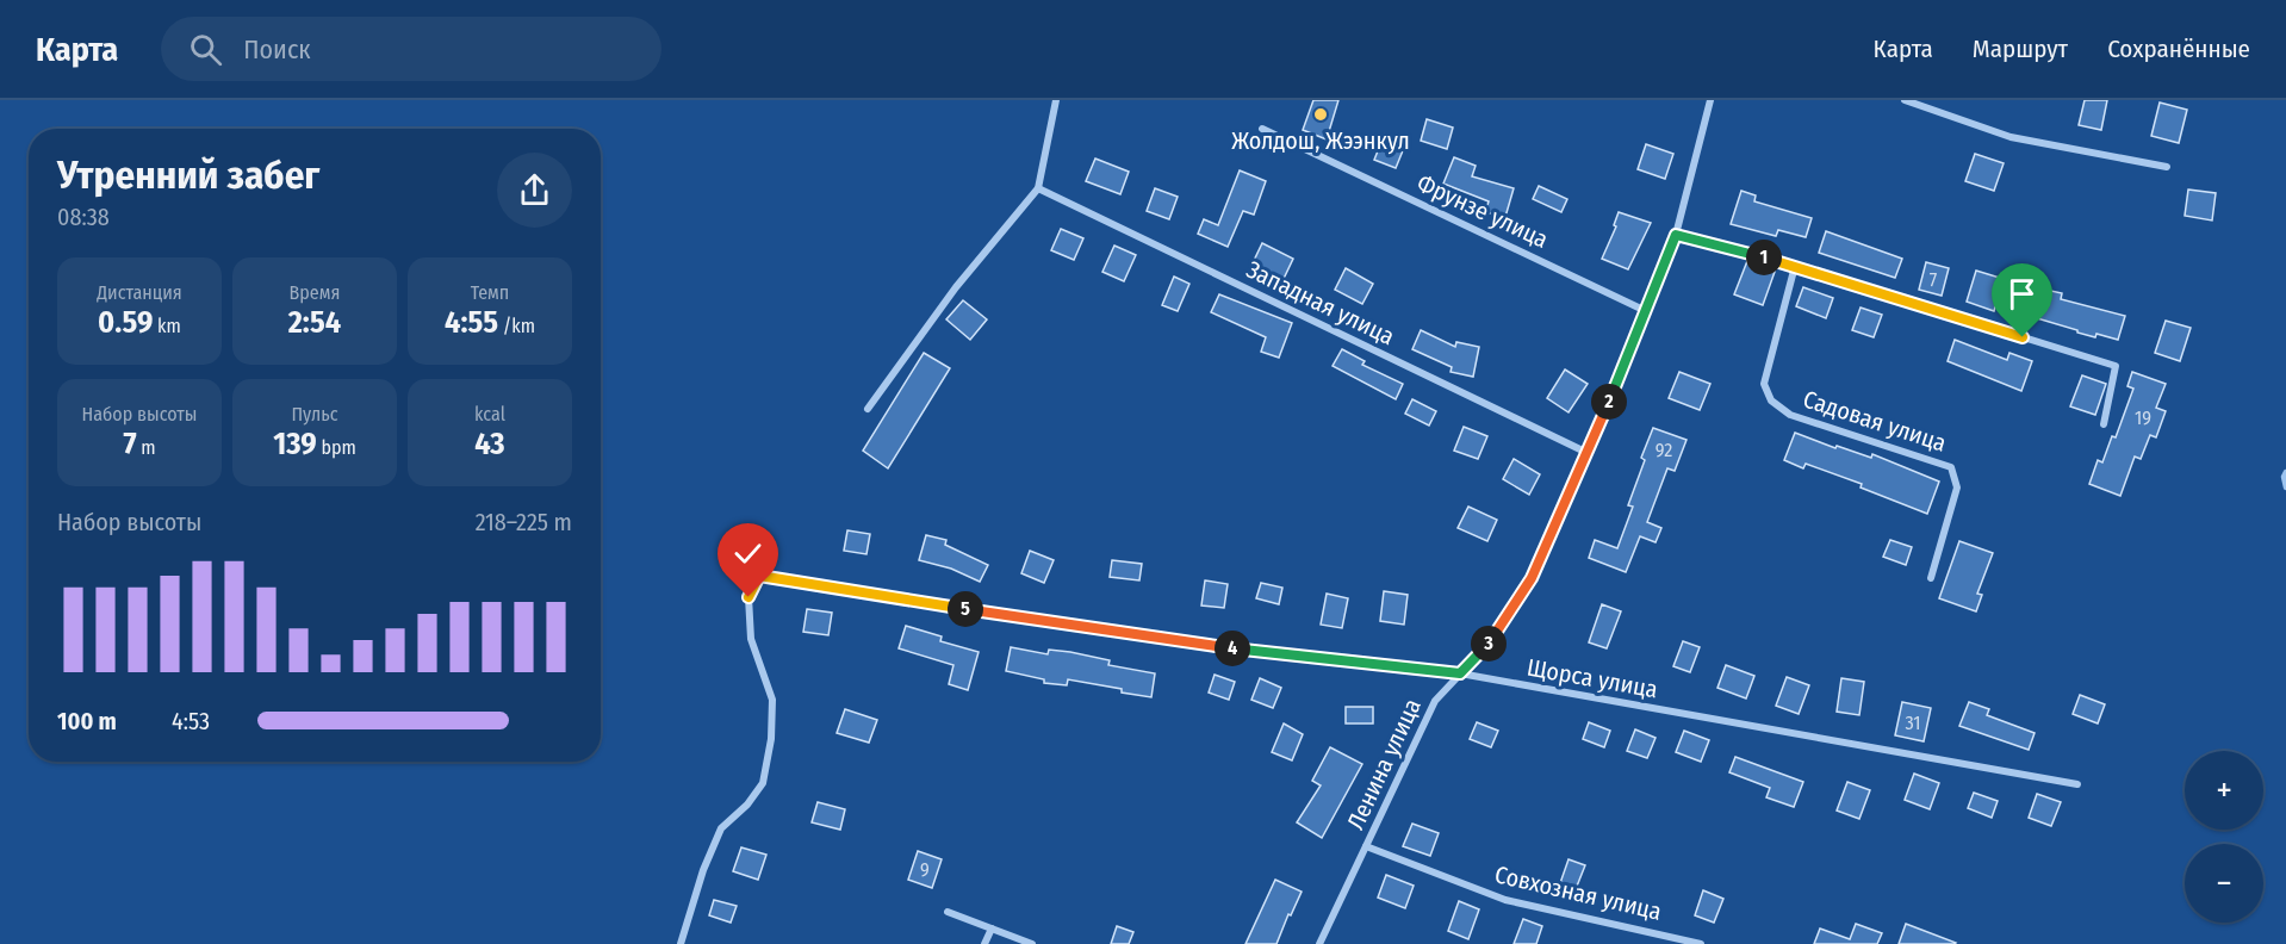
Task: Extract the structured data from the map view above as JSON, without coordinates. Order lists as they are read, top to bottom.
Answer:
{
  "streets": {
    "street": [
      "Фрунзе улица",
      "Западная улица",
      "Садовая улица",
      "Щорса улица",
      "Ленина улица",
      "Совхозная улица"
    ]
  },
  "crossings": [
    ["Фрунзе улица", "Ленина улица"],
    ["Западная улица", "Ленина улица"],
    ["Щорса улица", "Ленина улица"],
    ["Ленина улица", "Совхозная улица"]
  ],
  "places": ["Жолдош, Жээнкул"],
  "house_numbers": [
    "7",
    "19",
    "92",
    "31",
    "9"
  ],
  "page": {
    "header": "Карта",
    "search": "Поиск",
    "nav": ["Карта", "Маршрут", "Сохранённые"],
    "heading": ["Утренний забег", "08:38"],
    "pins": [
      "1",
      "2",
      "5",
      "3",
      "4"
    ],
    "stats": [
      ["Дистанция", "0.59 km"],
      ["Время", "2:54"],
      ["Темп", "4:55 /km"],
      ["Набор высоты", "7 m"],
      ["Пульс", "139 bpm"],
      ["kcal", "43"]
    ],
    "chart": ["Набор высоты", "218–225 m"],
    "list": [
      {
        "name": "100 m",
        "note": "4:53"
      }
    ],
    "map_buttons": ["+", "−"]
  }
}
